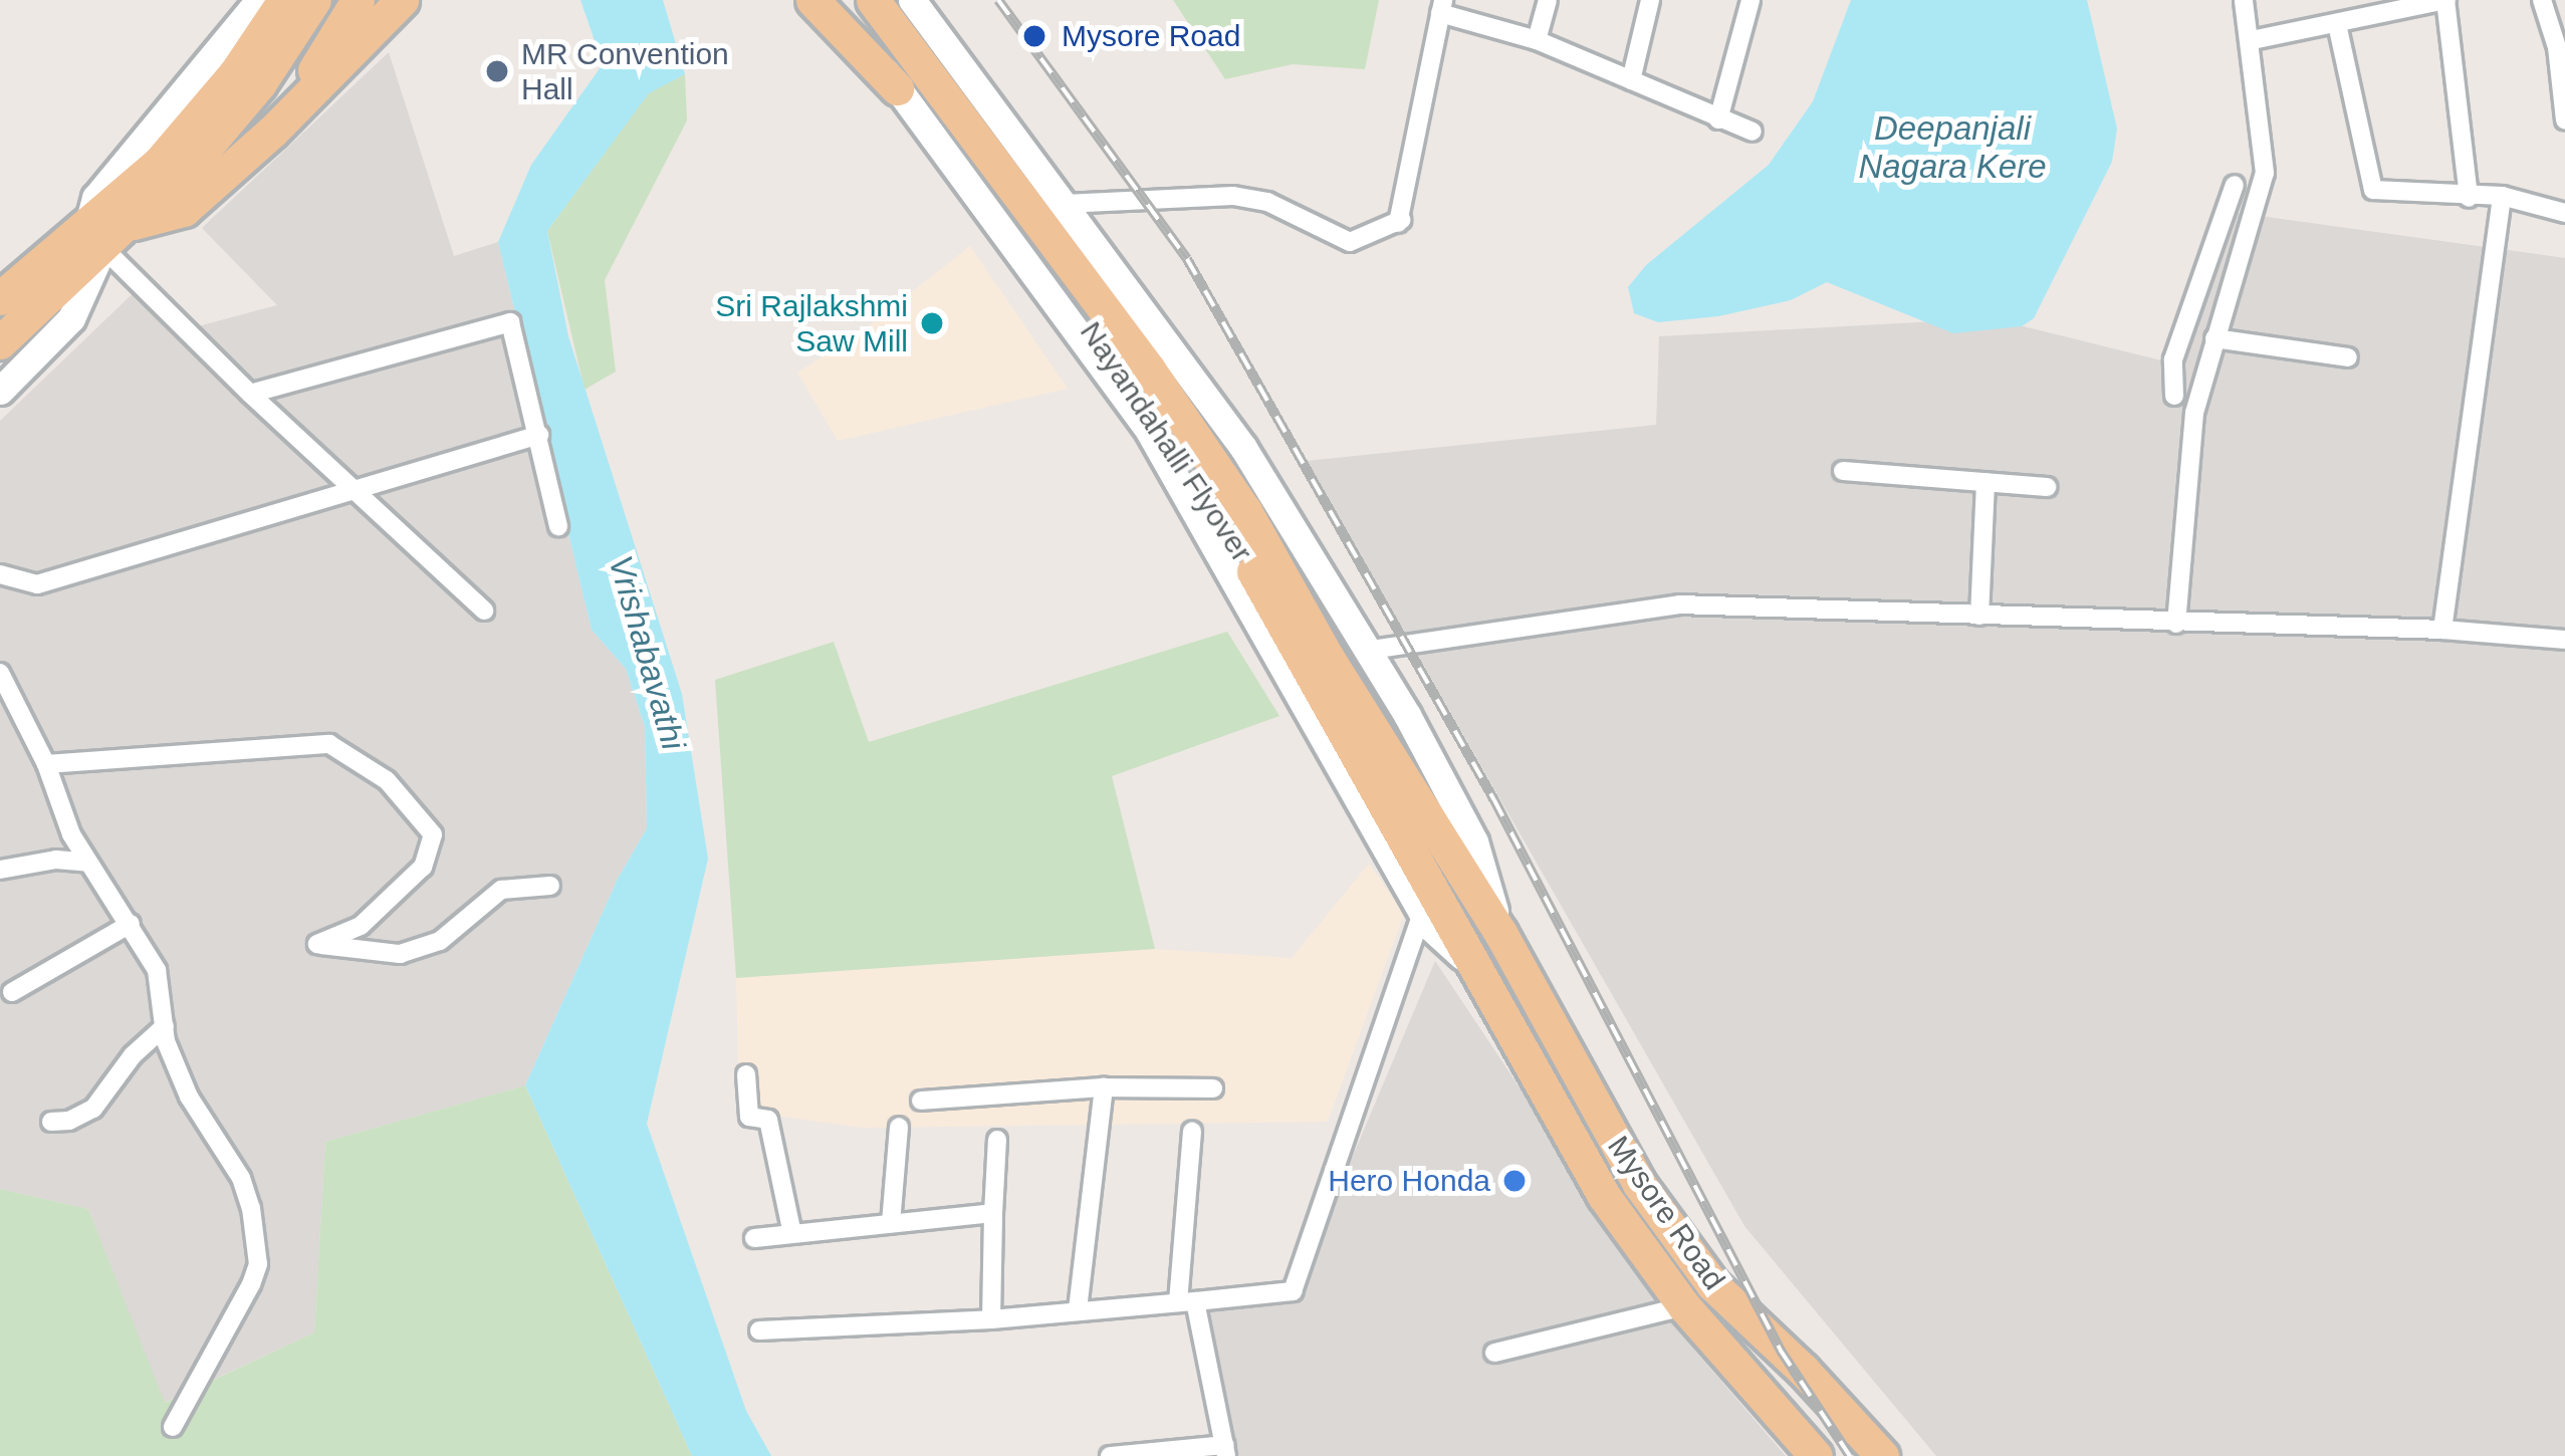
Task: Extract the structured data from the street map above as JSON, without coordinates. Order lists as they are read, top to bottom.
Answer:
{
  "streets": {
    "highway": ["Nayandahalli Flyover", "Mysore Road"]
  },
  "crossings": [
    ["Nayandahalli Flyover", "Mysore Road"]
  ],
  "water": ["Deepanjali Nagara Kere", "Vrishabavathi"],
  "places": [
    "Mysore Road",
    "MR Convention Hall",
    "Sri Rajlakshmi Saw Mill",
    "Hero Honda"
  ]
}
